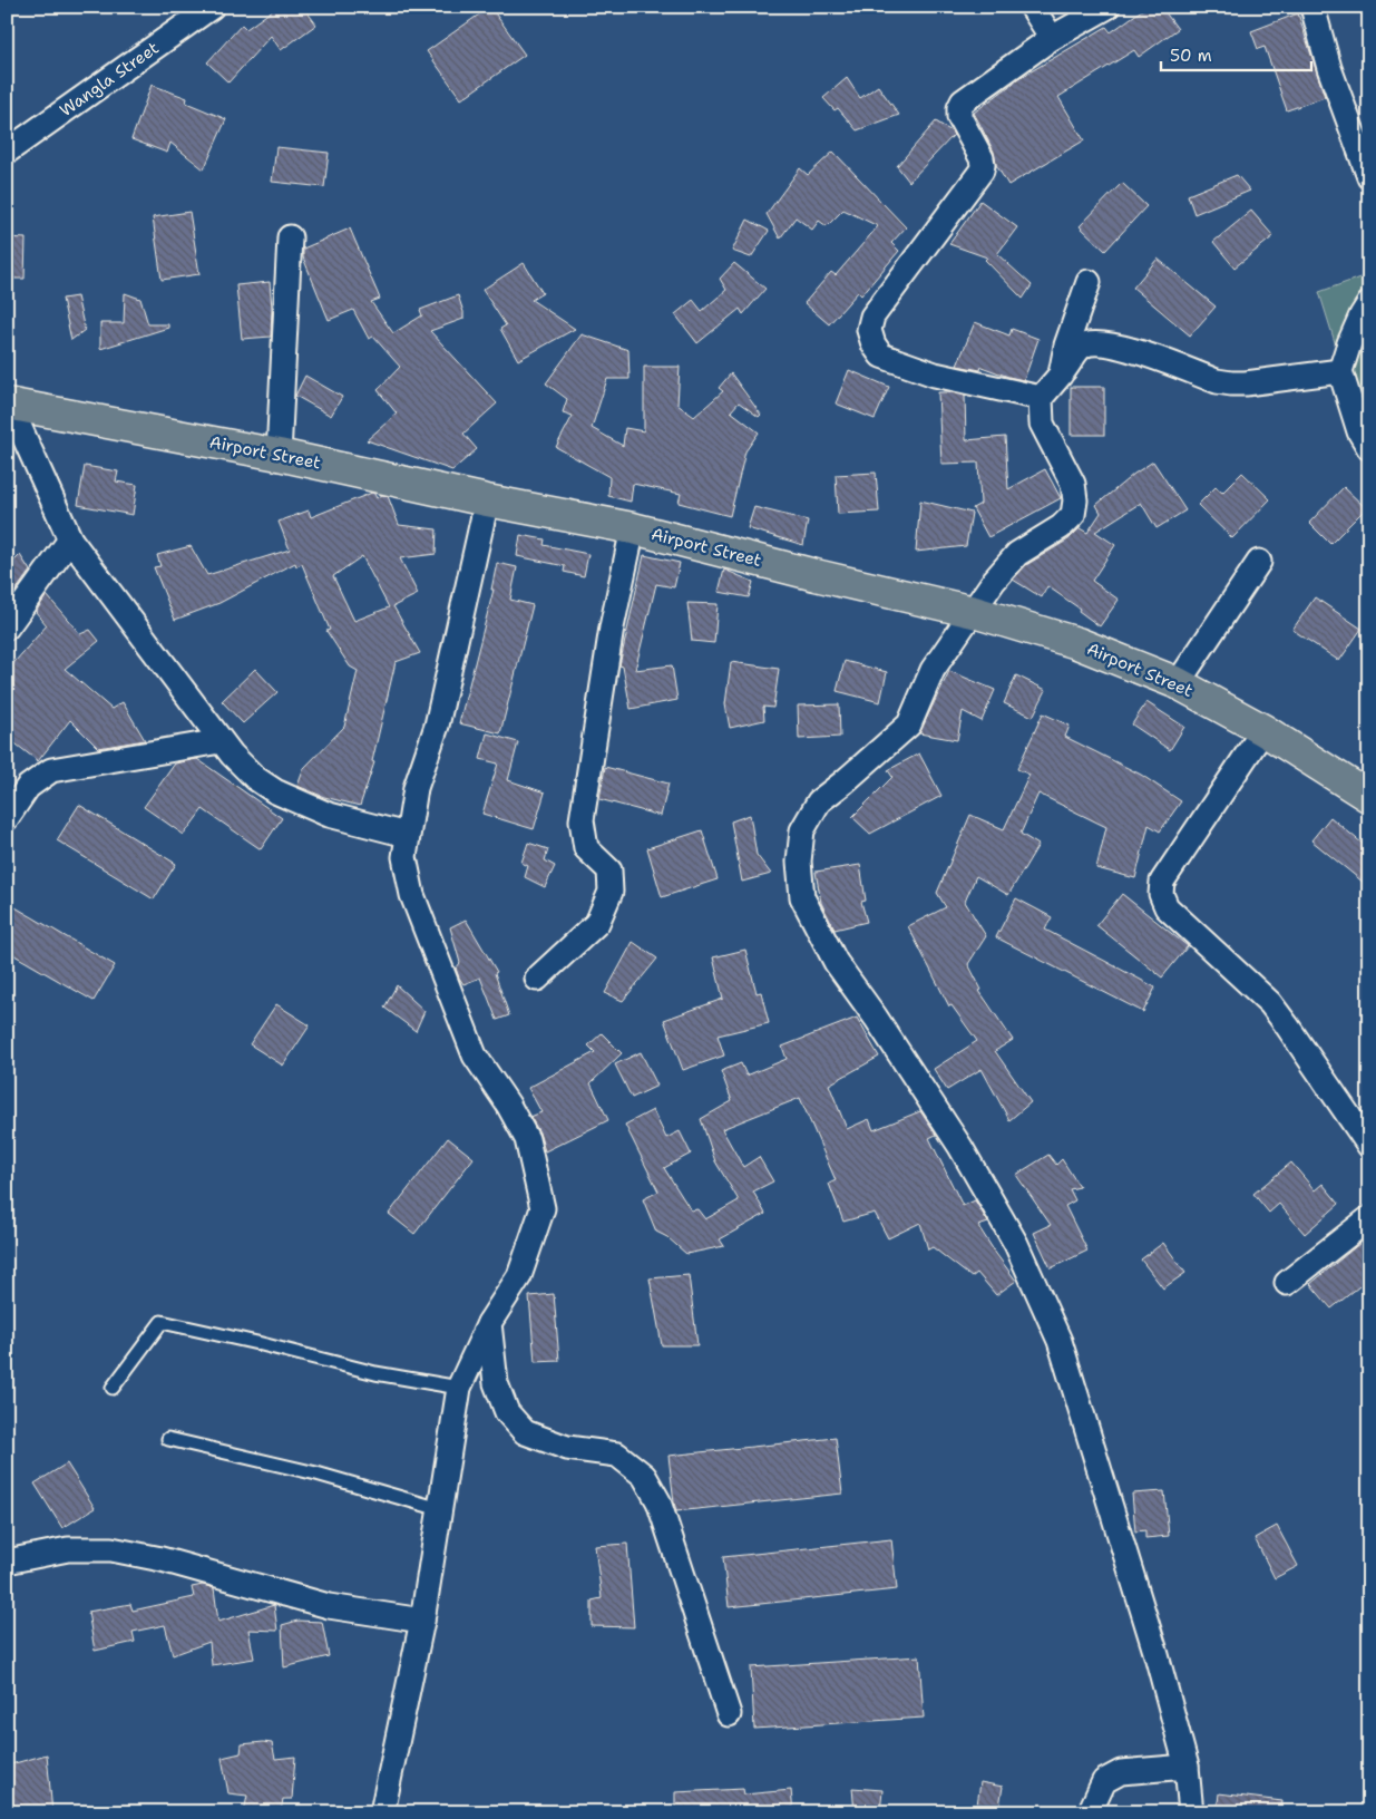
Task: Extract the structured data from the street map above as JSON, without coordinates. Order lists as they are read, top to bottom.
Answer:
{
  "streets": {
    "highway": ["Airport Street"],
    "street": ["Wangla Street"]
  },
  "scale_bar": "50 m"
}
